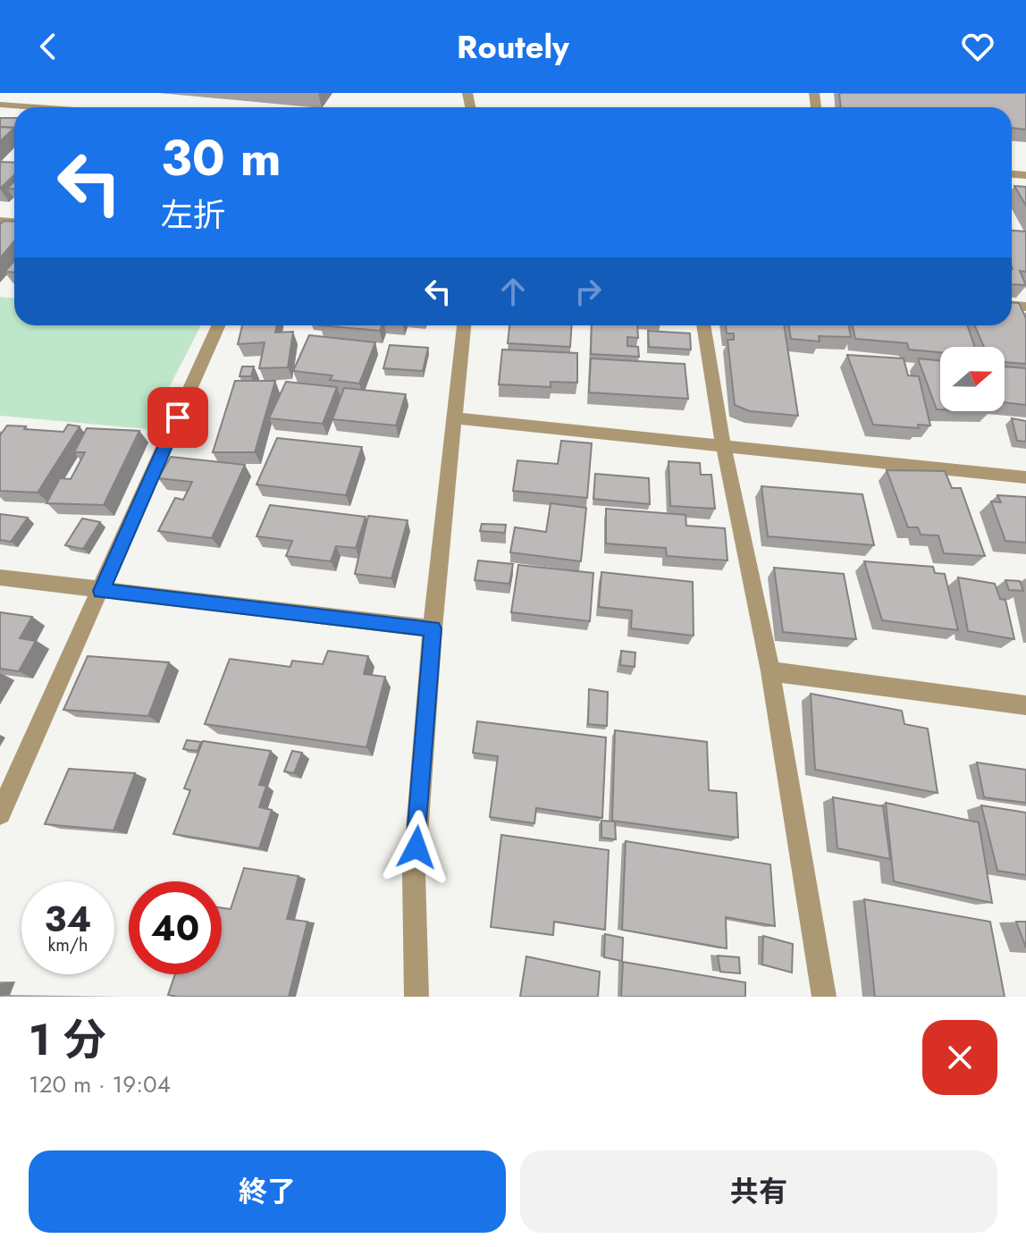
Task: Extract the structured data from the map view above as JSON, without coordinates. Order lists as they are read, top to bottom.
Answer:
{
  "north": "right",
  "page": {
    "header": "Routely",
    "turn": ["30 m", "左折"],
    "speed": "34 km/h",
    "limit": "40",
    "heading": ["1 分", "120 m · 19:04"],
    "buttons": ["終了", "共有"]
  }
}
